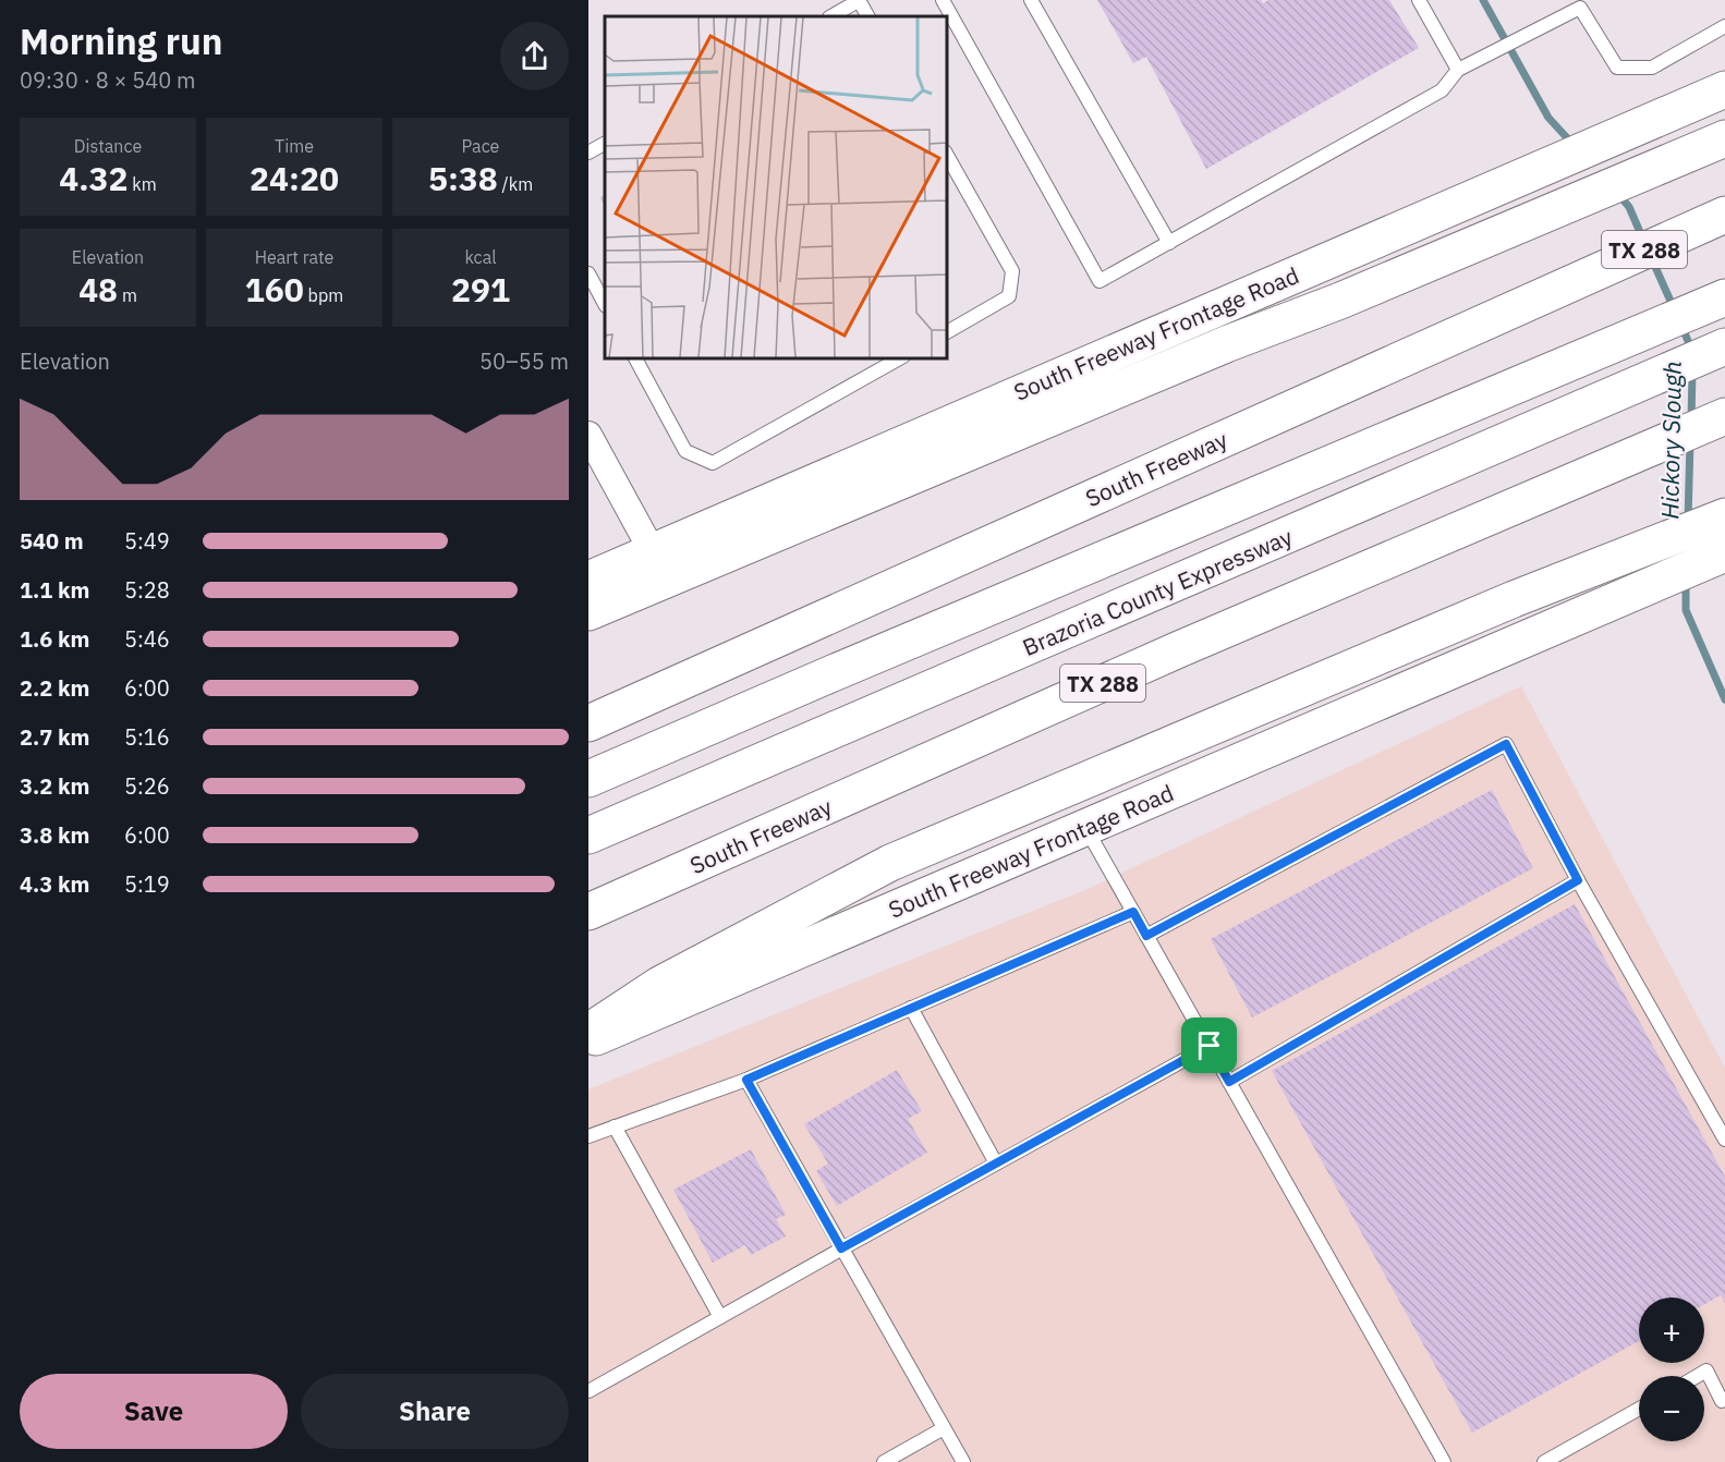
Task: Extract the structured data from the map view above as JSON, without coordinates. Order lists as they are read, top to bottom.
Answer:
{
  "streets": {
    "main road": [
      "TX 288",
      "South Freeway Frontage Road",
      "South Freeway",
      "Brazoria County Expressway"
    ]
  },
  "water": ["Hickory Slough"],
  "page": {
    "heading": ["Morning run", "09:30 · 8 × 540 m"],
    "stats": [
      ["Distance", "4.32 km"],
      ["Time", "24:20"],
      ["Pace", "5:38 /km"],
      ["Elevation", "48 m"],
      ["Heart rate", "160 bpm"],
      ["kcal", "291"]
    ],
    "chart": ["Elevation", "50–55 m"],
    "list": [
      {
        "name": "540 m",
        "note": "5:49"
      },
      {
        "name": "1.1 km",
        "note": "5:28"
      },
      {
        "name": "1.6 km",
        "note": "5:46"
      },
      {
        "name": "2.2 km",
        "note": "6:00"
      },
      {
        "name": "2.7 km",
        "note": "5:16"
      },
      {
        "name": "3.2 km",
        "note": "5:26"
      },
      {
        "name": "3.8 km",
        "note": "6:00"
      },
      {
        "name": "4.3 km",
        "note": "5:19"
      }
    ],
    "map_buttons": ["+", "−"],
    "buttons": ["Save", "Share"]
  }
}
